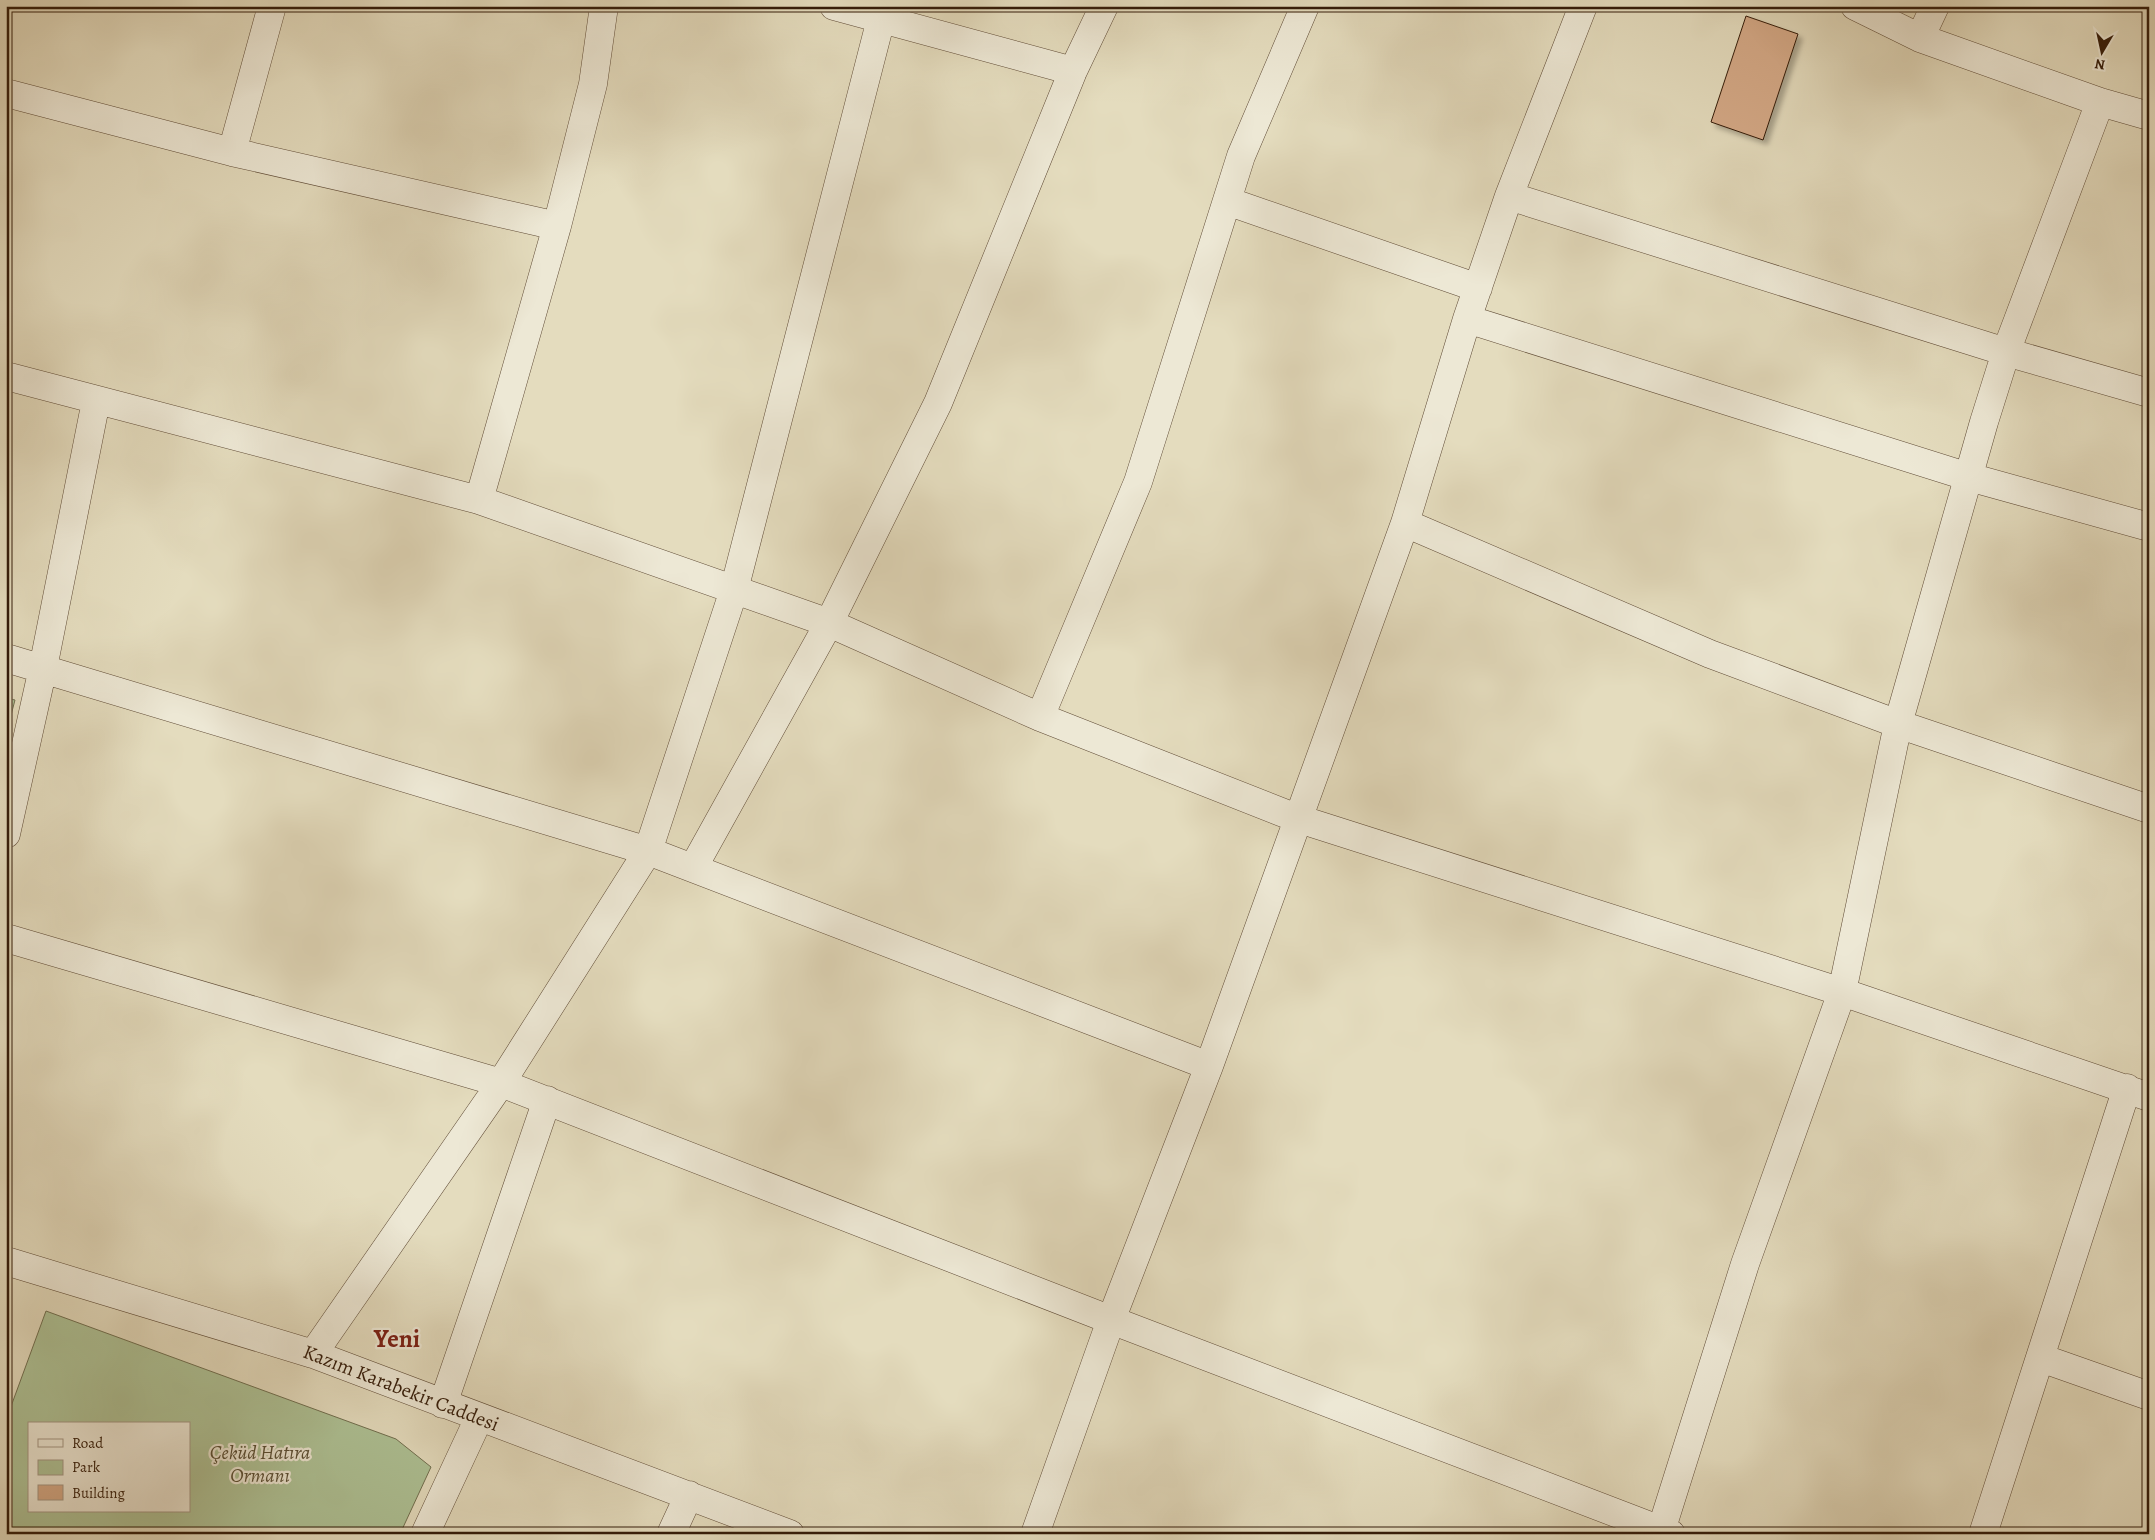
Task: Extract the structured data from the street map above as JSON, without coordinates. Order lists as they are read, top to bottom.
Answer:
{
  "streets": {
    "street": ["Kazım Karabekir Caddesi"]
  },
  "districts": ["Yeni"],
  "parks": ["Çeküd Hatıra Ormanı"],
  "legend": ["Road", "Park", "Building"],
  "north": "bottom"
}
